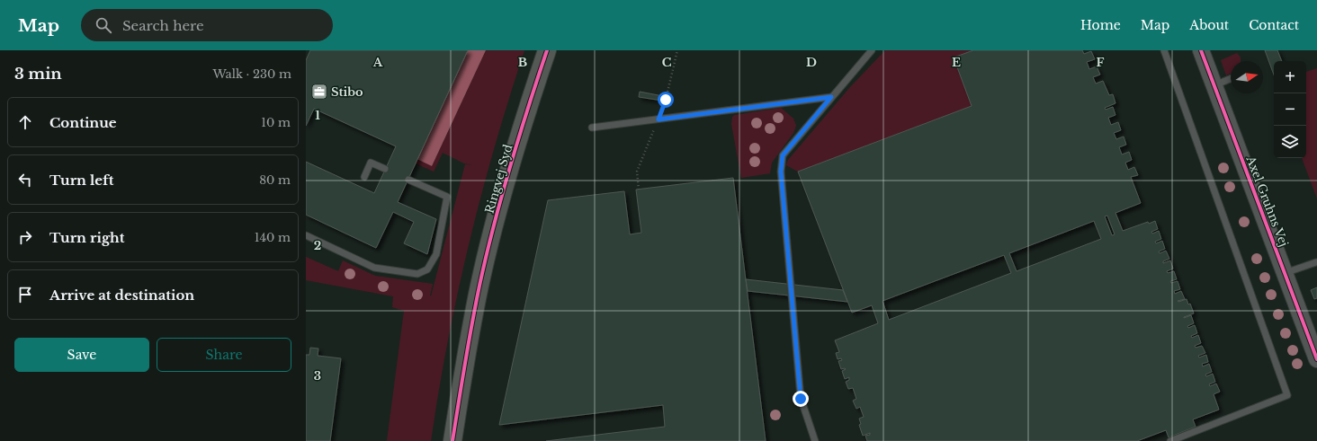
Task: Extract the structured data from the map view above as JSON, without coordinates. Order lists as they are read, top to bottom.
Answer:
{
  "streets": {
    "main road": ["Ringvej Syd"],
    "street": ["Axel Gruhns Vej"]
  },
  "places": {
    "office": ["Stibo"]
  },
  "north": "right",
  "page": {
    "header": "Map",
    "search": "Search here",
    "nav": [
      "Home",
      "Map",
      "About",
      "Contact"
    ],
    "heading": ["3 min", "Walk · 230 m"],
    "map_buttons": ["+", "−"],
    "list": [
      ["Continue", "10 m"],
      ["Turn left", "80 m"],
      ["Turn right", "140 m"],
      "Arrive at destination"
    ],
    "buttons": ["Save", "Share"]
  },
  "grid": {
    "columns": [
      "A",
      "B",
      "C",
      "D",
      "E",
      "F"
    ],
    "rows": ["1", "2", "3"]
  }
}
